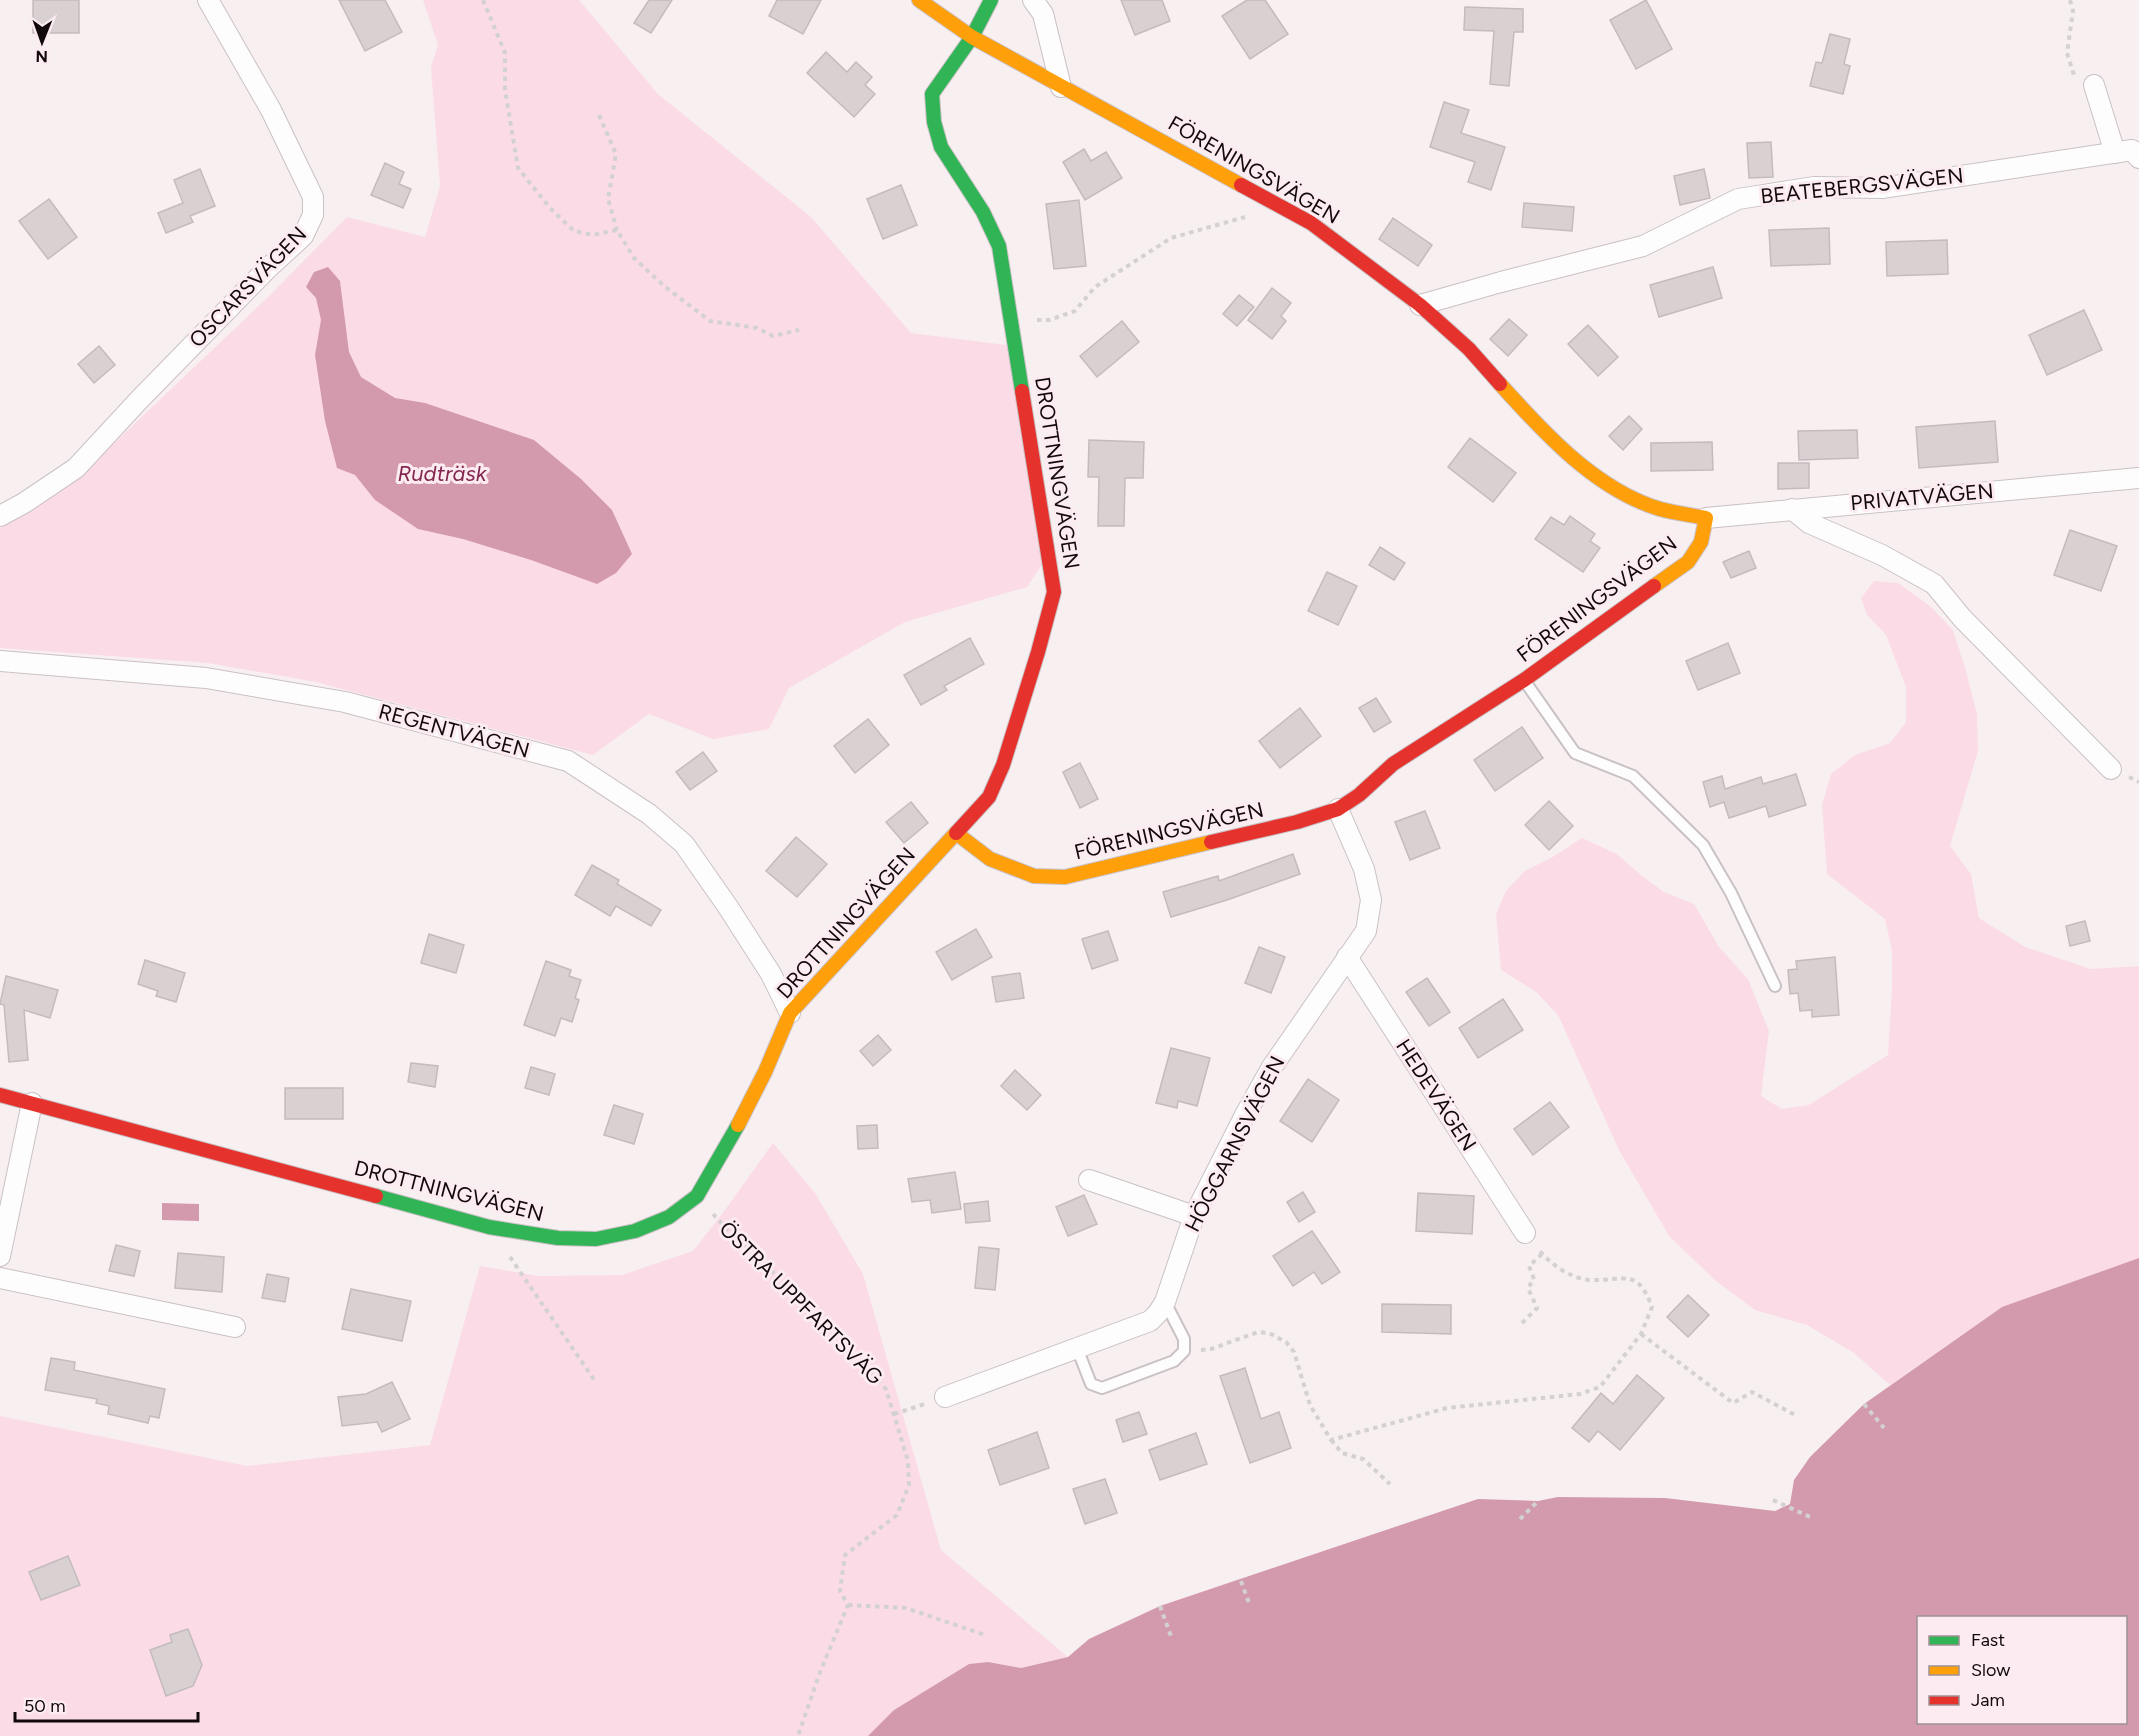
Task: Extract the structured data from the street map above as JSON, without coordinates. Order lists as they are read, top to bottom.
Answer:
{
  "streets": {
    "street": [
      "FÖRENINGSVÄGEN",
      "BEATEBERGSVÄGEN",
      "OSCARSVÄGEN",
      "DROTTNINGVÄGEN",
      "PRIVATVÄGEN",
      "REGENTVÄGEN",
      "HEDEVÄGEN",
      "HÖGGARNSVÄGEN"
    ],
    "path": ["ÖSTRA UPPFARTSVÄG"]
  },
  "crossings": [
    ["FÖRENINGSVÄGEN", "BEATEBERGSVÄGEN"],
    ["FÖRENINGSVÄGEN", "DROTTNINGVÄGEN"],
    ["FÖRENINGSVÄGEN", "PRIVATVÄGEN"],
    ["FÖRENINGSVÄGEN", "HÖGGARNSVÄGEN"],
    ["DROTTNINGVÄGEN", "REGENTVÄGEN"],
    ["DROTTNINGVÄGEN", "ÖSTRA UPPFARTSVÄG"],
    ["HEDEVÄGEN", "HÖGGARNSVÄGEN"]
  ],
  "water": ["Rudträsk"],
  "legend": ["Fast", "Slow", "Jam"],
  "scale_bar": "50 m",
  "north": "bottom"
}
